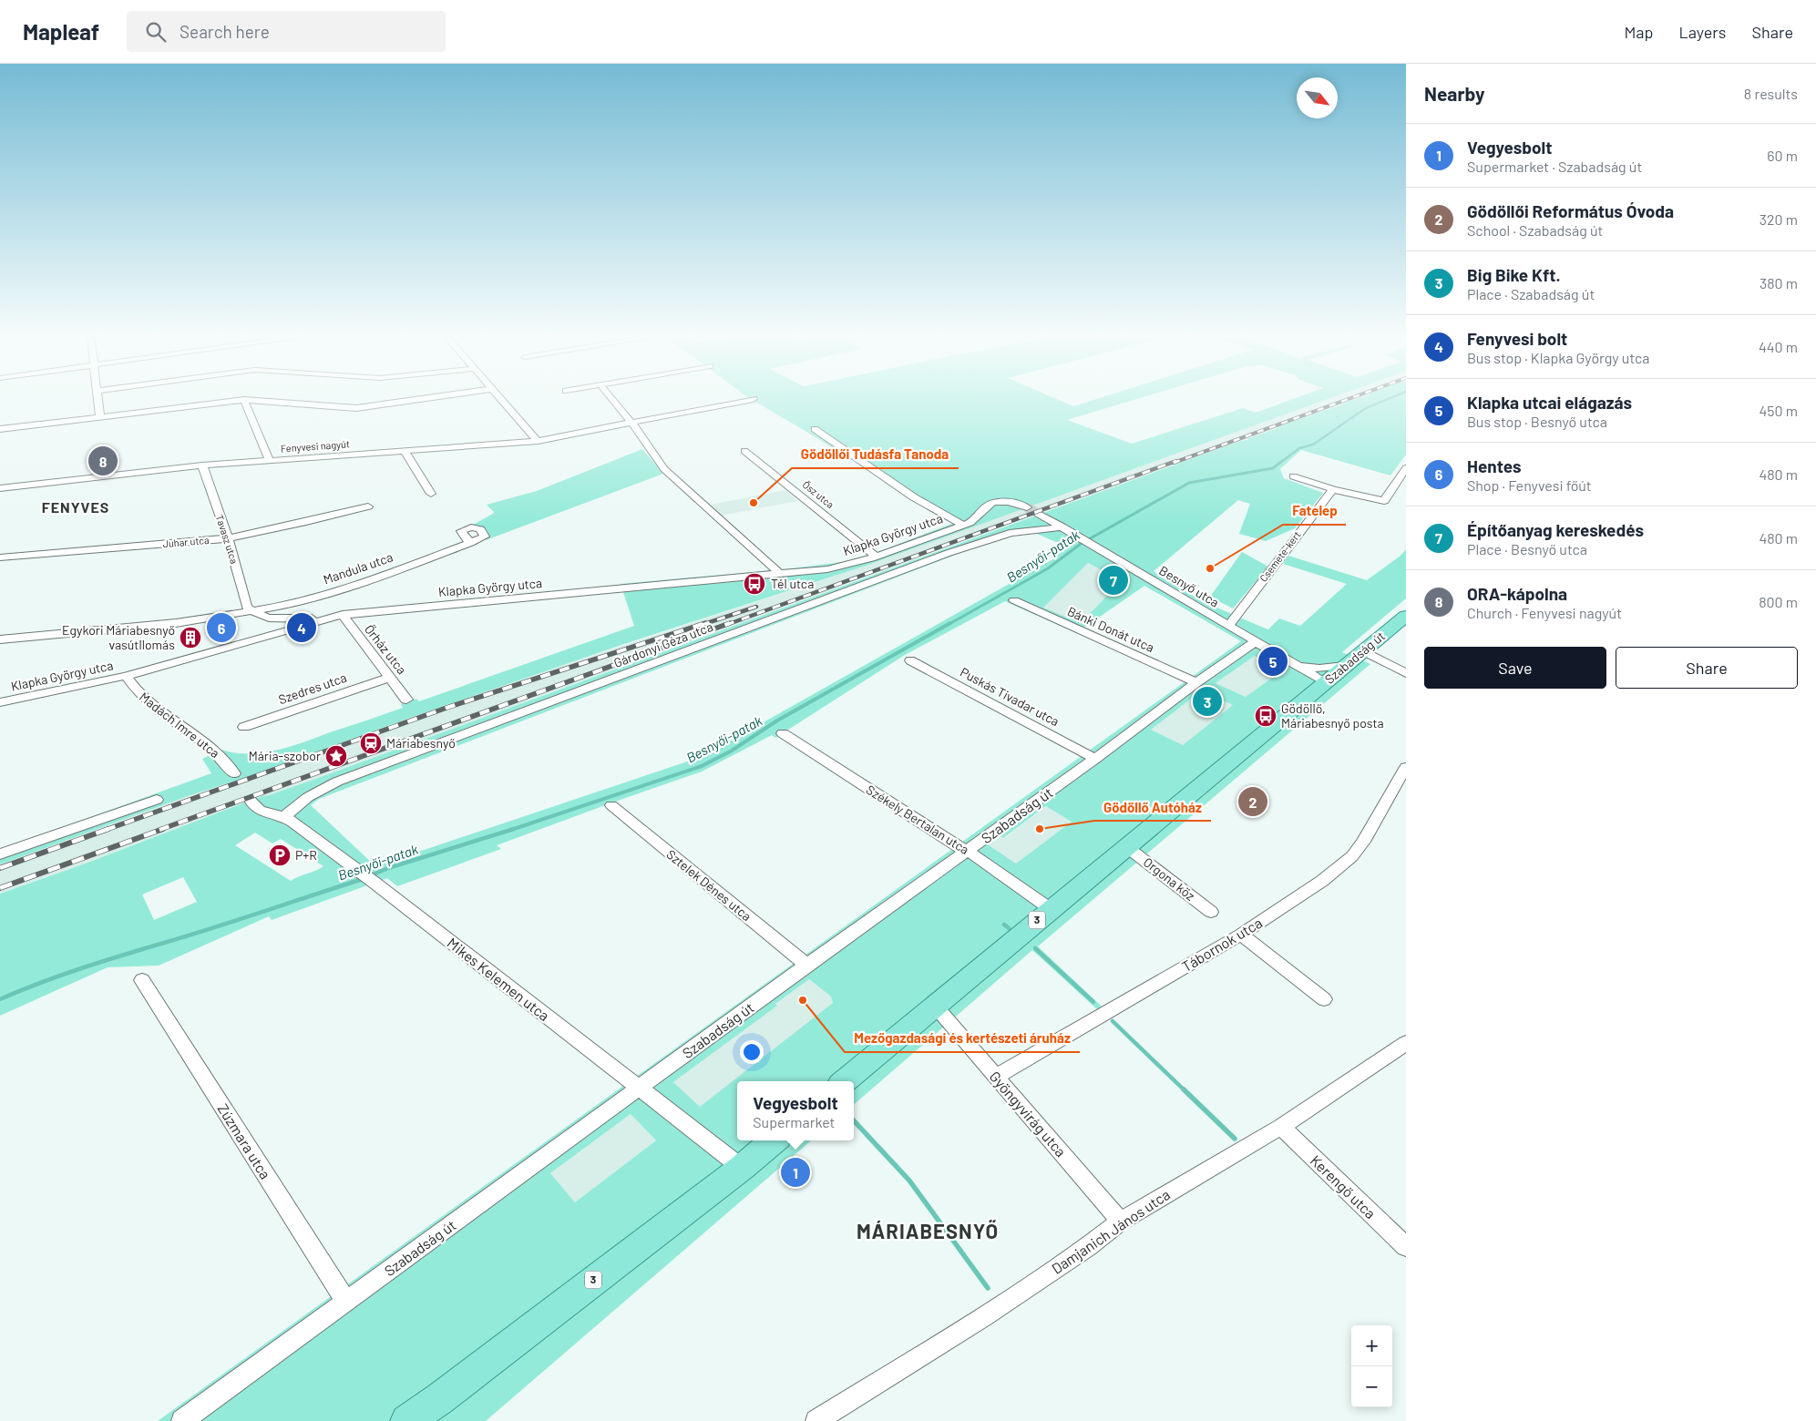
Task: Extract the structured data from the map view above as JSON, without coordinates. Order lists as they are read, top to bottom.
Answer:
{
  "streets": {
    "main road": ["Szabadság út", "3"],
    "street": [
      "Fenyvesi nagyút",
      "Ősz utca",
      "Klapka György utca",
      "Tavasz utca",
      "Juhar utca",
      "Csemete-kert",
      "Mandula utca",
      "Besnyő utca",
      "Bánki Donát utca",
      "Gárdonyi Géza utca",
      "Őrház utca",
      "Szedres utca",
      "Puskás Tivadar utca",
      "Madách Imre utca",
      "Székely Bertalan utca",
      "Orgona köz",
      "Sztelek Dénes utca",
      "Tábornok utca",
      "Mikes Kelemen utca",
      "Gyöngyvirág utca",
      "Zúzmara utca",
      "Kerengő utca",
      "Damjanich János utca"
    ]
  },
  "crossings": [
    ["Fenyvesi nagyút", "Tavasz utca"],
    ["Ősz utca", "Klapka György utca"],
    ["Klapka György utca", "Őrház utca"],
    ["Klapka György utca", "Madách Imre utca"],
    ["Tavasz utca", "Juhar utca"],
    ["Tavasz utca", "Mandula utca"],
    ["Csemete-kert", "Besnyő utca"],
    ["Besnyő utca", "Gárdonyi Géza utca"],
    ["Besnyő utca", "Szabadság út"],
    ["Bánki Donát utca", "Szabadság út"],
    ["Gárdonyi Géza utca", "Mikes Kelemen utca"],
    ["Őrház utca", "Szedres utca"],
    ["Szabadság út", "Puskás Tivadar utca"],
    ["Szabadság út", "Székely Bertalan utca"],
    ["Szabadság út", "Orgona köz"],
    ["Szabadság út", "Sztelek Dénes utca"],
    ["Szabadság út", "Mikes Kelemen utca"],
    ["Szabadság út", "Gyöngyvirág utca"],
    ["Szabadság út", "Zúzmara utca"],
    ["3", "Mikes Kelemen utca"],
    ["Tábornok utca", "Gyöngyvirág utca"],
    ["Gyöngyvirág utca", "Damjanich János utca"],
    ["Kerengő utca", "Damjanich János utca"]
  ],
  "districts": ["FENYVES", "MÁRIABESNYŐ"],
  "water": ["Besnyői-patak"],
  "places": {
    "other": [
      "Gödöllői Tudásfa Tanoda",
      "Fatelep",
      "Gödöllő Autóház",
      "Mezőgazdasági és kertészeti áruház"
    ],
    "bus stop": ["Tél utca", "Gödöllő, Máriabesnyő posta"],
    "building": ["Egykori Máriabesnyő vasútllomás"],
    "station": ["Máriabesnyő"],
    "place": ["Mária-szobor"],
    "parking": ["P+R"]
  },
  "north": "bottom right",
  "page": {
    "header": "Mapleaf",
    "search": "Search here",
    "nav": ["Map", "Layers", "Share"],
    "heading": ["Nearby", "8 results"],
    "list": [
      {
        "mark": "1",
        "name": "Vegyesbolt",
        "note": "Supermarket · Szabadság út",
        "value": "60 m"
      },
      {
        "mark": "2",
        "name": "Gödöllői Református Óvoda",
        "note": "School · Szabadság út",
        "value": "320 m"
      },
      {
        "mark": "3",
        "name": "Big Bike Kft.",
        "note": "Place · Szabadság út",
        "value": "380 m"
      },
      {
        "mark": "4",
        "name": "Fenyvesi bolt",
        "note": "Bus stop · Klapka György utca",
        "value": "440 m"
      },
      {
        "mark": "5",
        "name": "Klapka utcai elágazás",
        "note": "Bus stop · Besnyő utca",
        "value": "450 m"
      },
      {
        "mark": "6",
        "name": "Hentes",
        "note": "Shop · Fenyvesi főút",
        "value": "480 m"
      },
      {
        "mark": "7",
        "name": "Építőanyag kereskedés",
        "note": "Place · Besnyő utca",
        "value": "480 m"
      },
      {
        "mark": "8",
        "name": "ORA-kápolna",
        "note": "Church · Fenyvesi nagyút",
        "value": "800 m"
      }
    ],
    "pins": [
      "8",
      "7",
      "4",
      "6",
      "5",
      "3",
      "2",
      "1"
    ],
    "buttons": ["Save", "Share"],
    "popup": ["Vegyesbolt", "Supermarket"],
    "map_buttons": ["+", "−"]
  }
}
